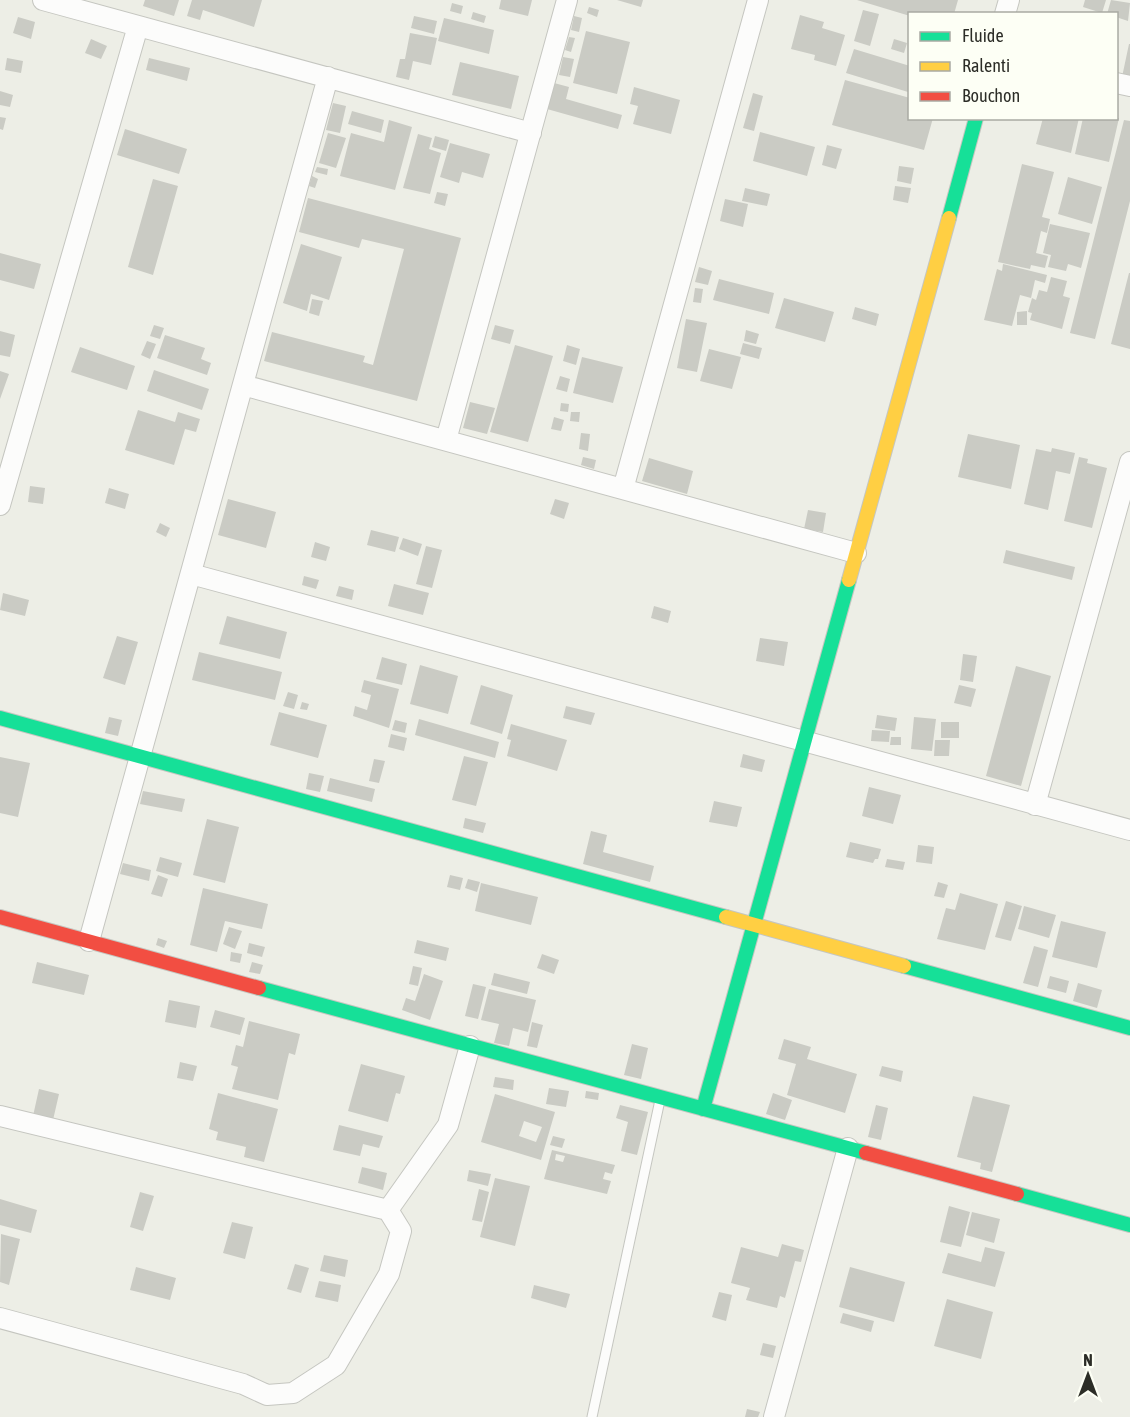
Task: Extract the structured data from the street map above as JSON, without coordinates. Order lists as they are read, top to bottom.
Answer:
{
  "legend": ["Fluide", "Ralenti", "Bouchon"],
  "north": "top"
}
